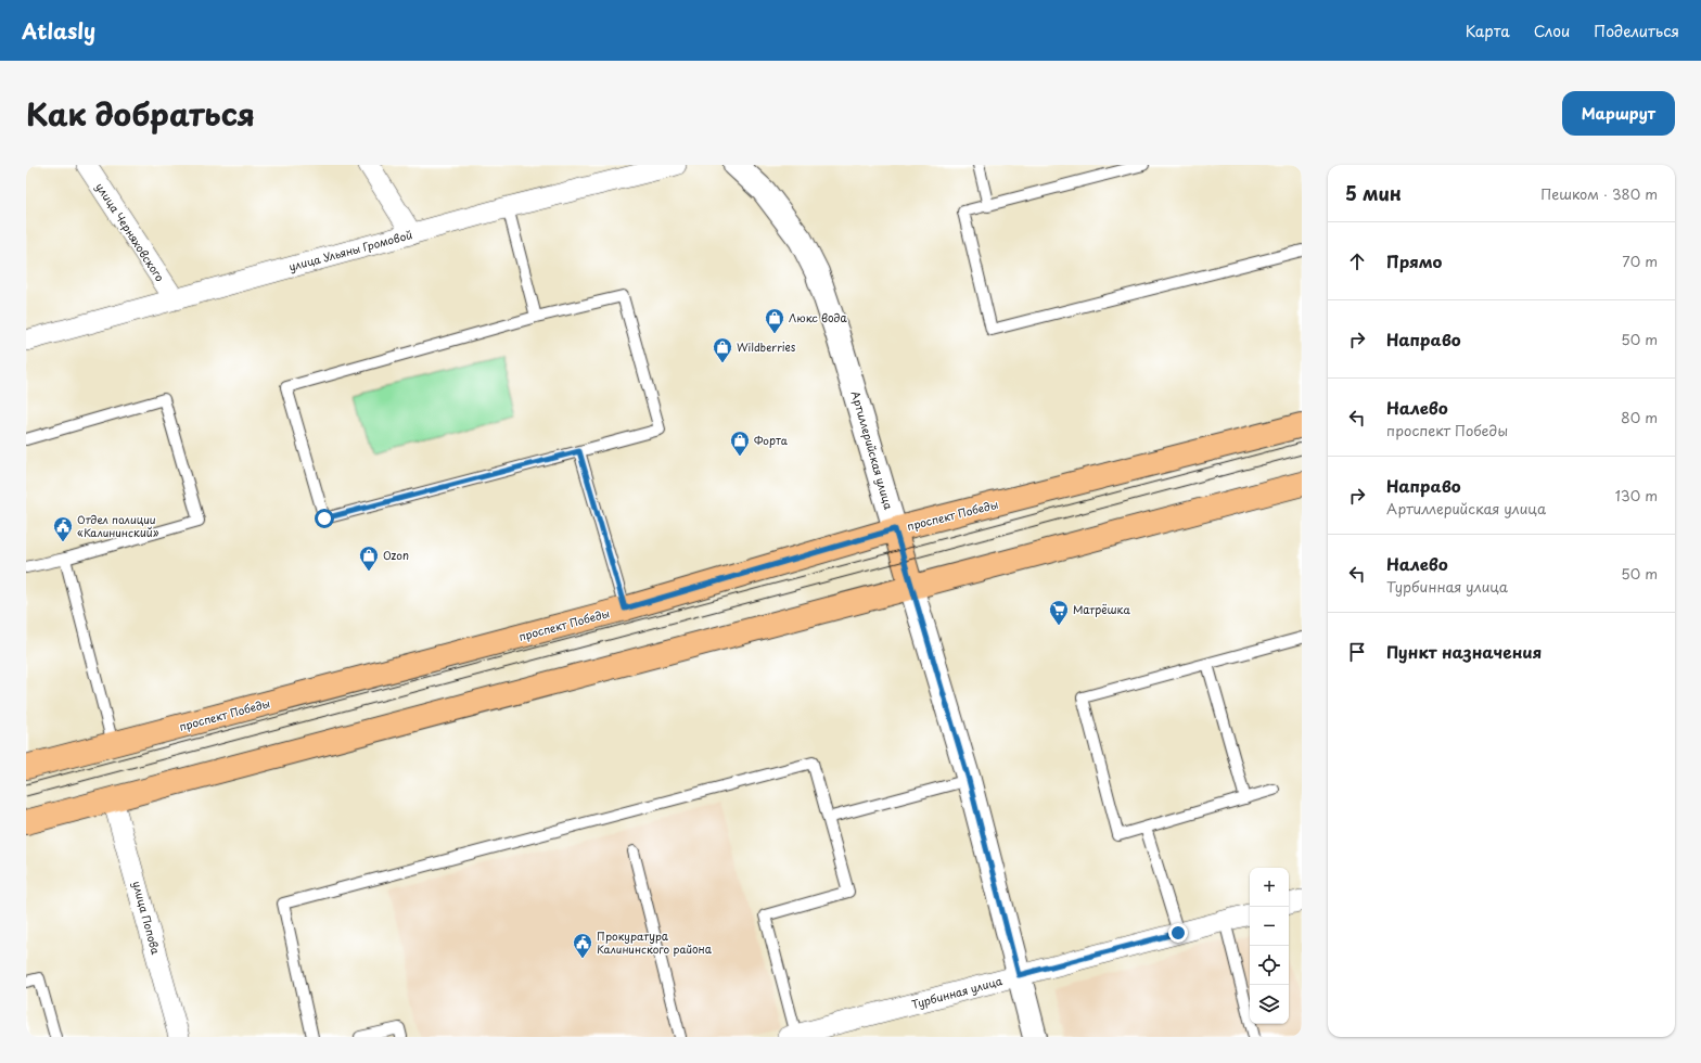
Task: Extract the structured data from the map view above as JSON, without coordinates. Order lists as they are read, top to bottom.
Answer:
{
  "streets": {
    "main road": ["Артиллерийская улица", "проспект Победы"],
    "street": [
      "улица Черняховского",
      "улица Ульяны Громовой",
      "улица Попова",
      "Турбинная улица"
    ]
  },
  "crossings": [
    ["улица Черняховского", "улица Ульяны Громовой"],
    ["Артиллерийская улица", "проспект Победы"],
    ["Артиллерийская улица", "Турбинная улица"]
  ],
  "places": {
    "shop": [
      "Люкс вода",
      "Wildberries",
      "Форта",
      "Ozon"
    ],
    "public building": ["Отдел полиции «Калининский»", "Прокуратура Калининского района"],
    "supermarket": ["Матрёшка"]
  },
  "page": {
    "header": "Atlasly",
    "nav": ["Карта", "Слои", "Поделиться"],
    "title": "Как добраться",
    "buttons": "Маршрут",
    "heading": ["5 мин", "Пешком · 380 m"],
    "list": [
      ["Прямо", "70 m"],
      ["Направо", "50 m"],
      ["Налево", "проспект Победы", "80 m"],
      ["Направо", "Артиллерийская улица", "130 m"],
      ["Налево", "Турбинная улица", "50 m"],
      "Пункт назначения"
    ],
    "map_buttons": ["+", "−"]
  }
}
